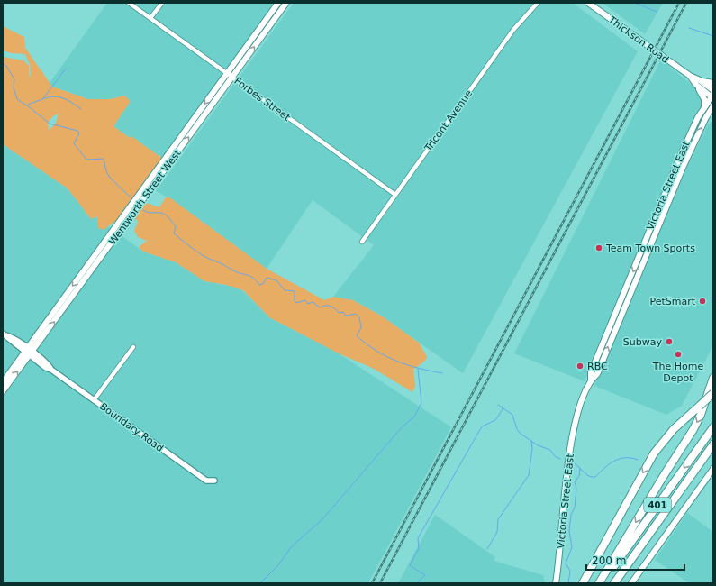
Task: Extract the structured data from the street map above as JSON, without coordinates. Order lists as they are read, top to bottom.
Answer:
{
  "streets": {
    "highway": ["401"],
    "main road": ["Thickson Road", "Victoria Street East", "Wentworth Street West"],
    "street": ["Forbes Street", "Tricont Avenue", "Boundary Road"]
  },
  "crossings": [
    ["Thickson Road", "Victoria Street East"],
    ["Forbes Street", "Tricont Avenue"],
    ["Forbes Street", "Wentworth Street West"],
    ["Wentworth Street West", "Boundary Road"]
  ],
  "places": [
    "Team Town Sports",
    "PetSmart",
    "Subway",
    "The Home Depot",
    "RBC"
  ],
  "scale_bar": "200 m"
}
